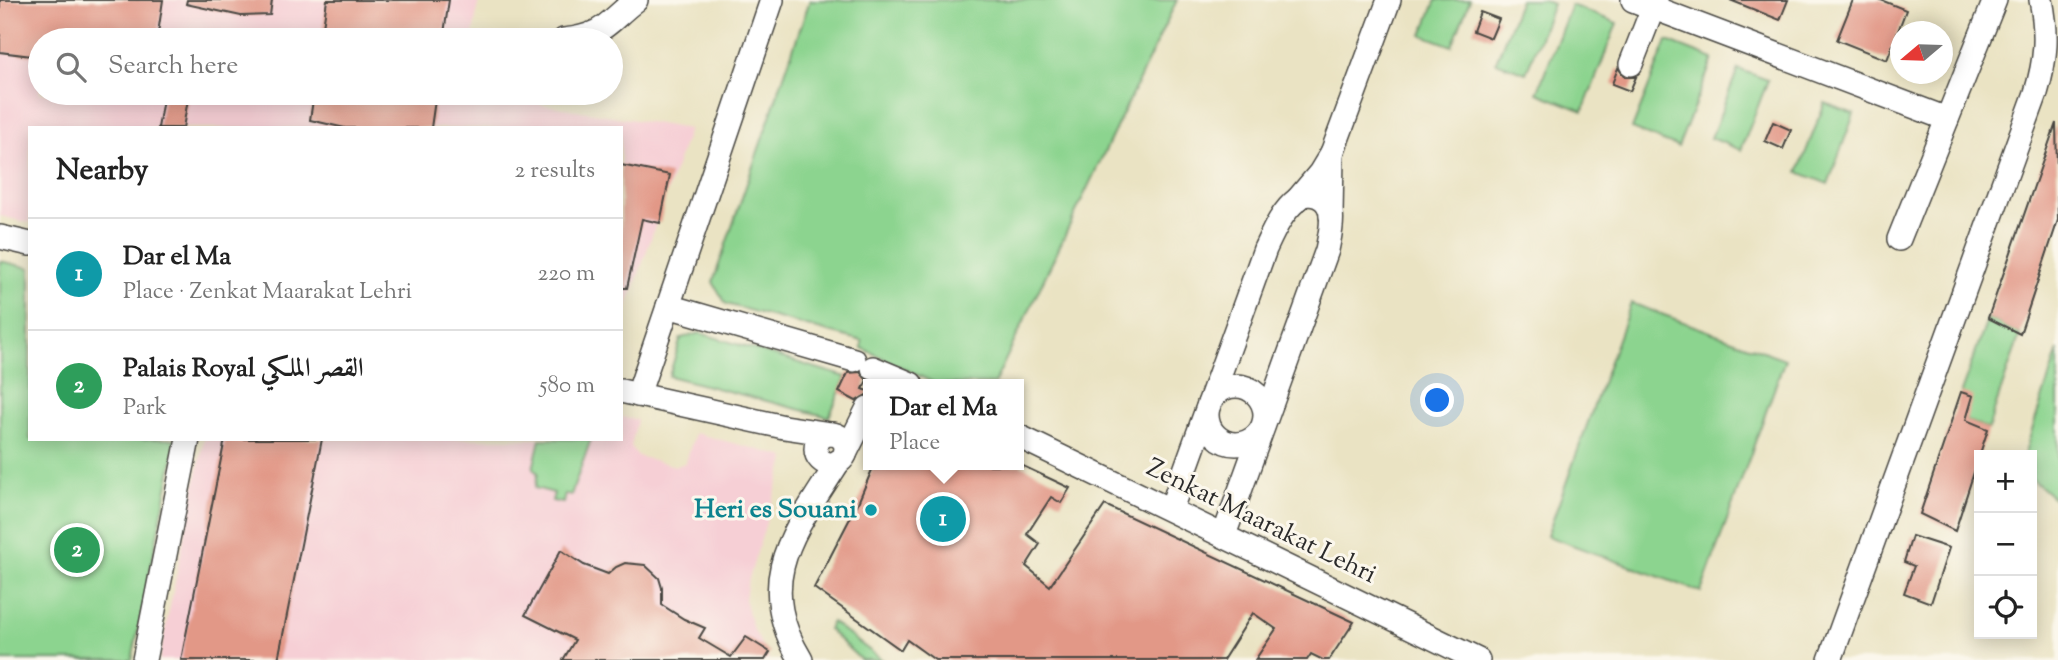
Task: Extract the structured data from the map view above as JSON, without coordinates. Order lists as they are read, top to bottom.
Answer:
{
  "streets": {
    "street": ["Zenkat Maarakat Lehri"]
  },
  "places": ["Heri es Souani"],
  "north": "left",
  "page": {
    "search": "Search here",
    "heading": ["Nearby", "2 results"],
    "list": [
      {
        "mark": "1",
        "name": "Dar el Ma",
        "note": "Place · Zenkat Maarakat Lehri",
        "value": "220 m"
      },
      {
        "mark": "2",
        "name": "Palais Royal القصر الملكي",
        "note": "Park",
        "value": "580 m"
      }
    ],
    "popup": ["Dar el Ma", "Place"],
    "map_buttons": ["+", "−"],
    "pins": ["1", "2"]
  }
}
